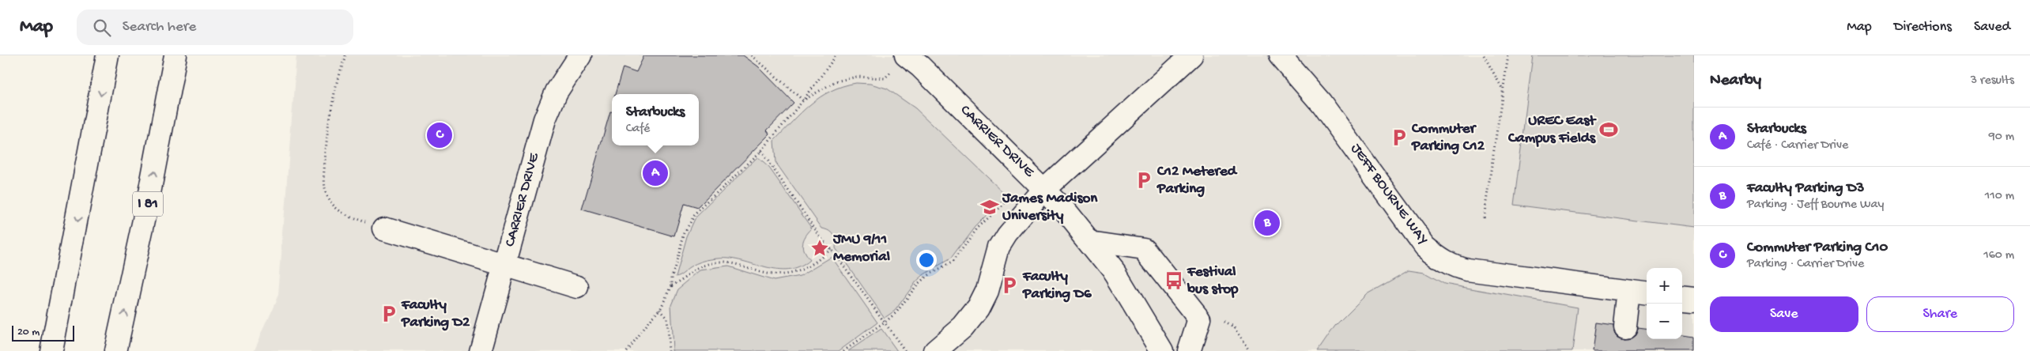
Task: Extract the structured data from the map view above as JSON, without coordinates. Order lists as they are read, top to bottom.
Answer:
{
  "streets": {
    "main road": ["CARRIER DRIVE", "JEFF BOURNE WAY", "I 81"]
  },
  "places": {
    "sports": ["UREC East Campus Fields"],
    "parking": [
      "Commuter Parking C12",
      "C12 Metered Parking",
      "Faculty Parking D6",
      "Faculty Parking D2"
    ],
    "school or university": ["James Madison University"],
    "place": ["JMU 9/11 Memorial"],
    "bus stop": ["Festival bus stop"]
  },
  "scale_bar": "20 m",
  "page": {
    "header": "Map",
    "search": "Search here",
    "nav": ["Map", "Directions", "Saved"],
    "heading": ["Nearby", "3 results"],
    "popup": ["Starbucks", "Café"],
    "list": [
      {
        "mark": "A",
        "name": "Starbucks",
        "note": "Café · Carrier Drive",
        "value": "90 m"
      },
      {
        "mark": "B",
        "name": "Faculty Parking D3",
        "note": "Parking · Jeff Bourne Way",
        "value": "110 m"
      },
      {
        "mark": "C",
        "name": "Commuter Parking C10",
        "note": "Parking · Carrier Drive",
        "value": "160 m"
      }
    ],
    "pins": ["C", "A", "B"],
    "map_buttons": ["+", "−"],
    "buttons": ["Save", "Share"],
    "scale": "20 m"
  }
}
